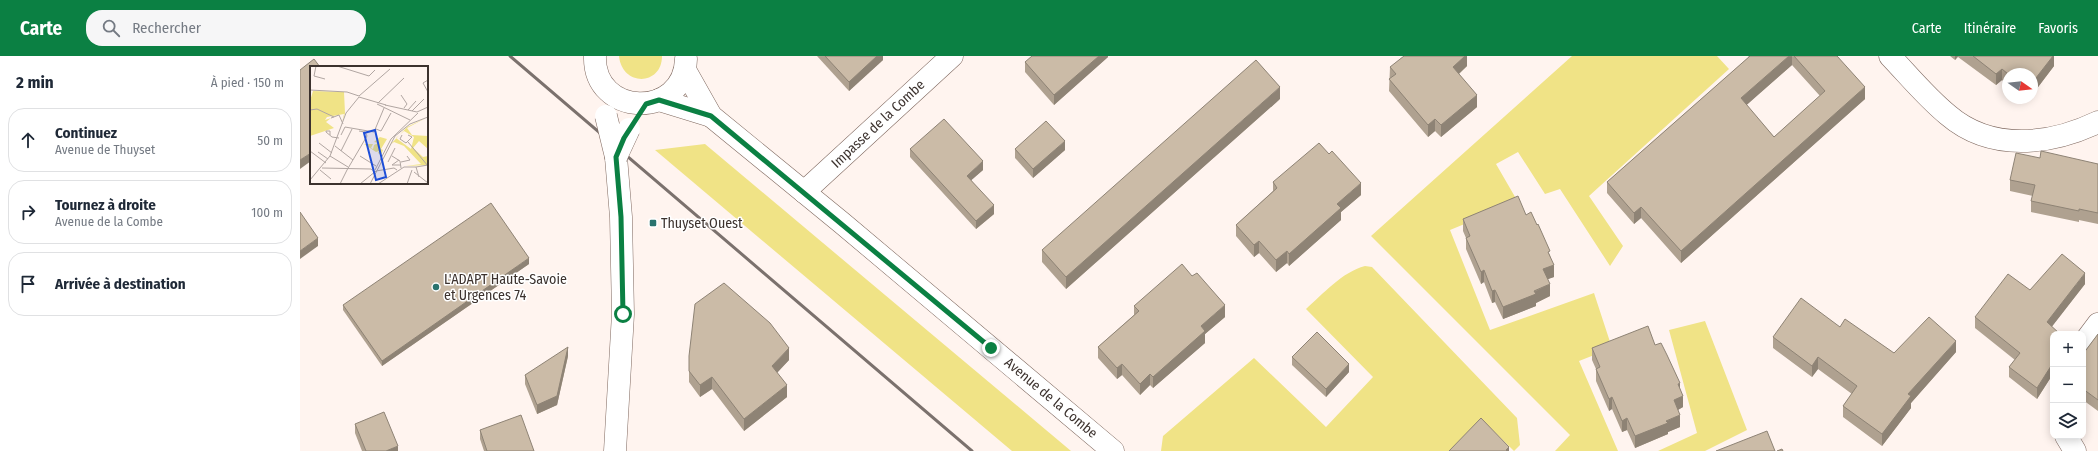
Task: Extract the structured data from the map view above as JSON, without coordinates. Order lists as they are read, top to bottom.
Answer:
{
  "streets": {
    "street": ["Impasse de la Combe", "Avenue de la Combe"]
  },
  "crossings": [
    ["Impasse de la Combe", "Avenue de la Combe"]
  ],
  "places": {
    "transit": ["Thuyset Ouest"],
    "other": ["L'ADAPT Haute-Savoie et Urgences 74"]
  },
  "north": "right",
  "page": {
    "header": "Carte",
    "search": "Rechercher",
    "nav": ["Carte", "Itinéraire", "Favoris"],
    "heading": ["2 min", "À pied · 150 m"],
    "list": [
      ["Continuez", "Avenue de Thuyset", "50 m"],
      ["Tournez à droite", "Avenue de la Combe", "100 m"],
      "Arrivée à destination"
    ],
    "map_buttons": ["+", "−"]
  }
}
